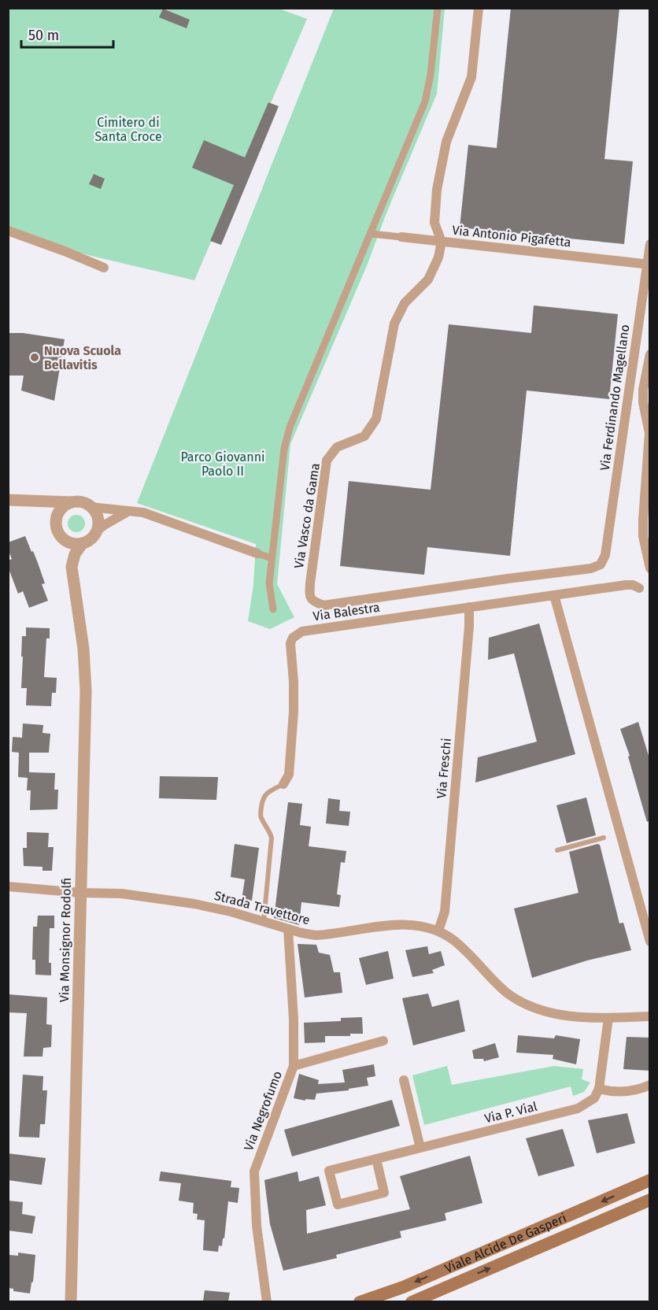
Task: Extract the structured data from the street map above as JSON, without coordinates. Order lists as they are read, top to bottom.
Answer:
{
  "streets": {
    "main road": ["Viale Alcide De Gasperi"],
    "street": [
      "Via Antonio Pigafetta",
      "Via Ferdinando Magellano",
      "Via Vasco da Gama",
      "Via Balestra",
      "Via Freschi",
      "Strada Travettore",
      "Via Monsignor Rodolfi",
      "Via Negrofumo",
      "Via P. Vial"
    ]
  },
  "crossings": [
    ["Via Antonio Pigafetta", "Via Ferdinando Magellano"],
    ["Via Antonio Pigafetta", "Via Vasco da Gama"],
    ["Via Ferdinando Magellano", "Via Vasco da Gama"],
    ["Via Balestra", "Via Freschi"],
    ["Via Freschi", "Strada Travettore"],
    ["Strada Travettore", "Via Monsignor Rodolfi"],
    ["Strada Travettore", "Via Negrofumo"]
  ],
  "parks": ["Cimitero di Santa Croce", "Parco Giovanni Paolo II"],
  "places": ["Nuova Scuola Bellavitis"],
  "scale_bar": "50 m"
}
